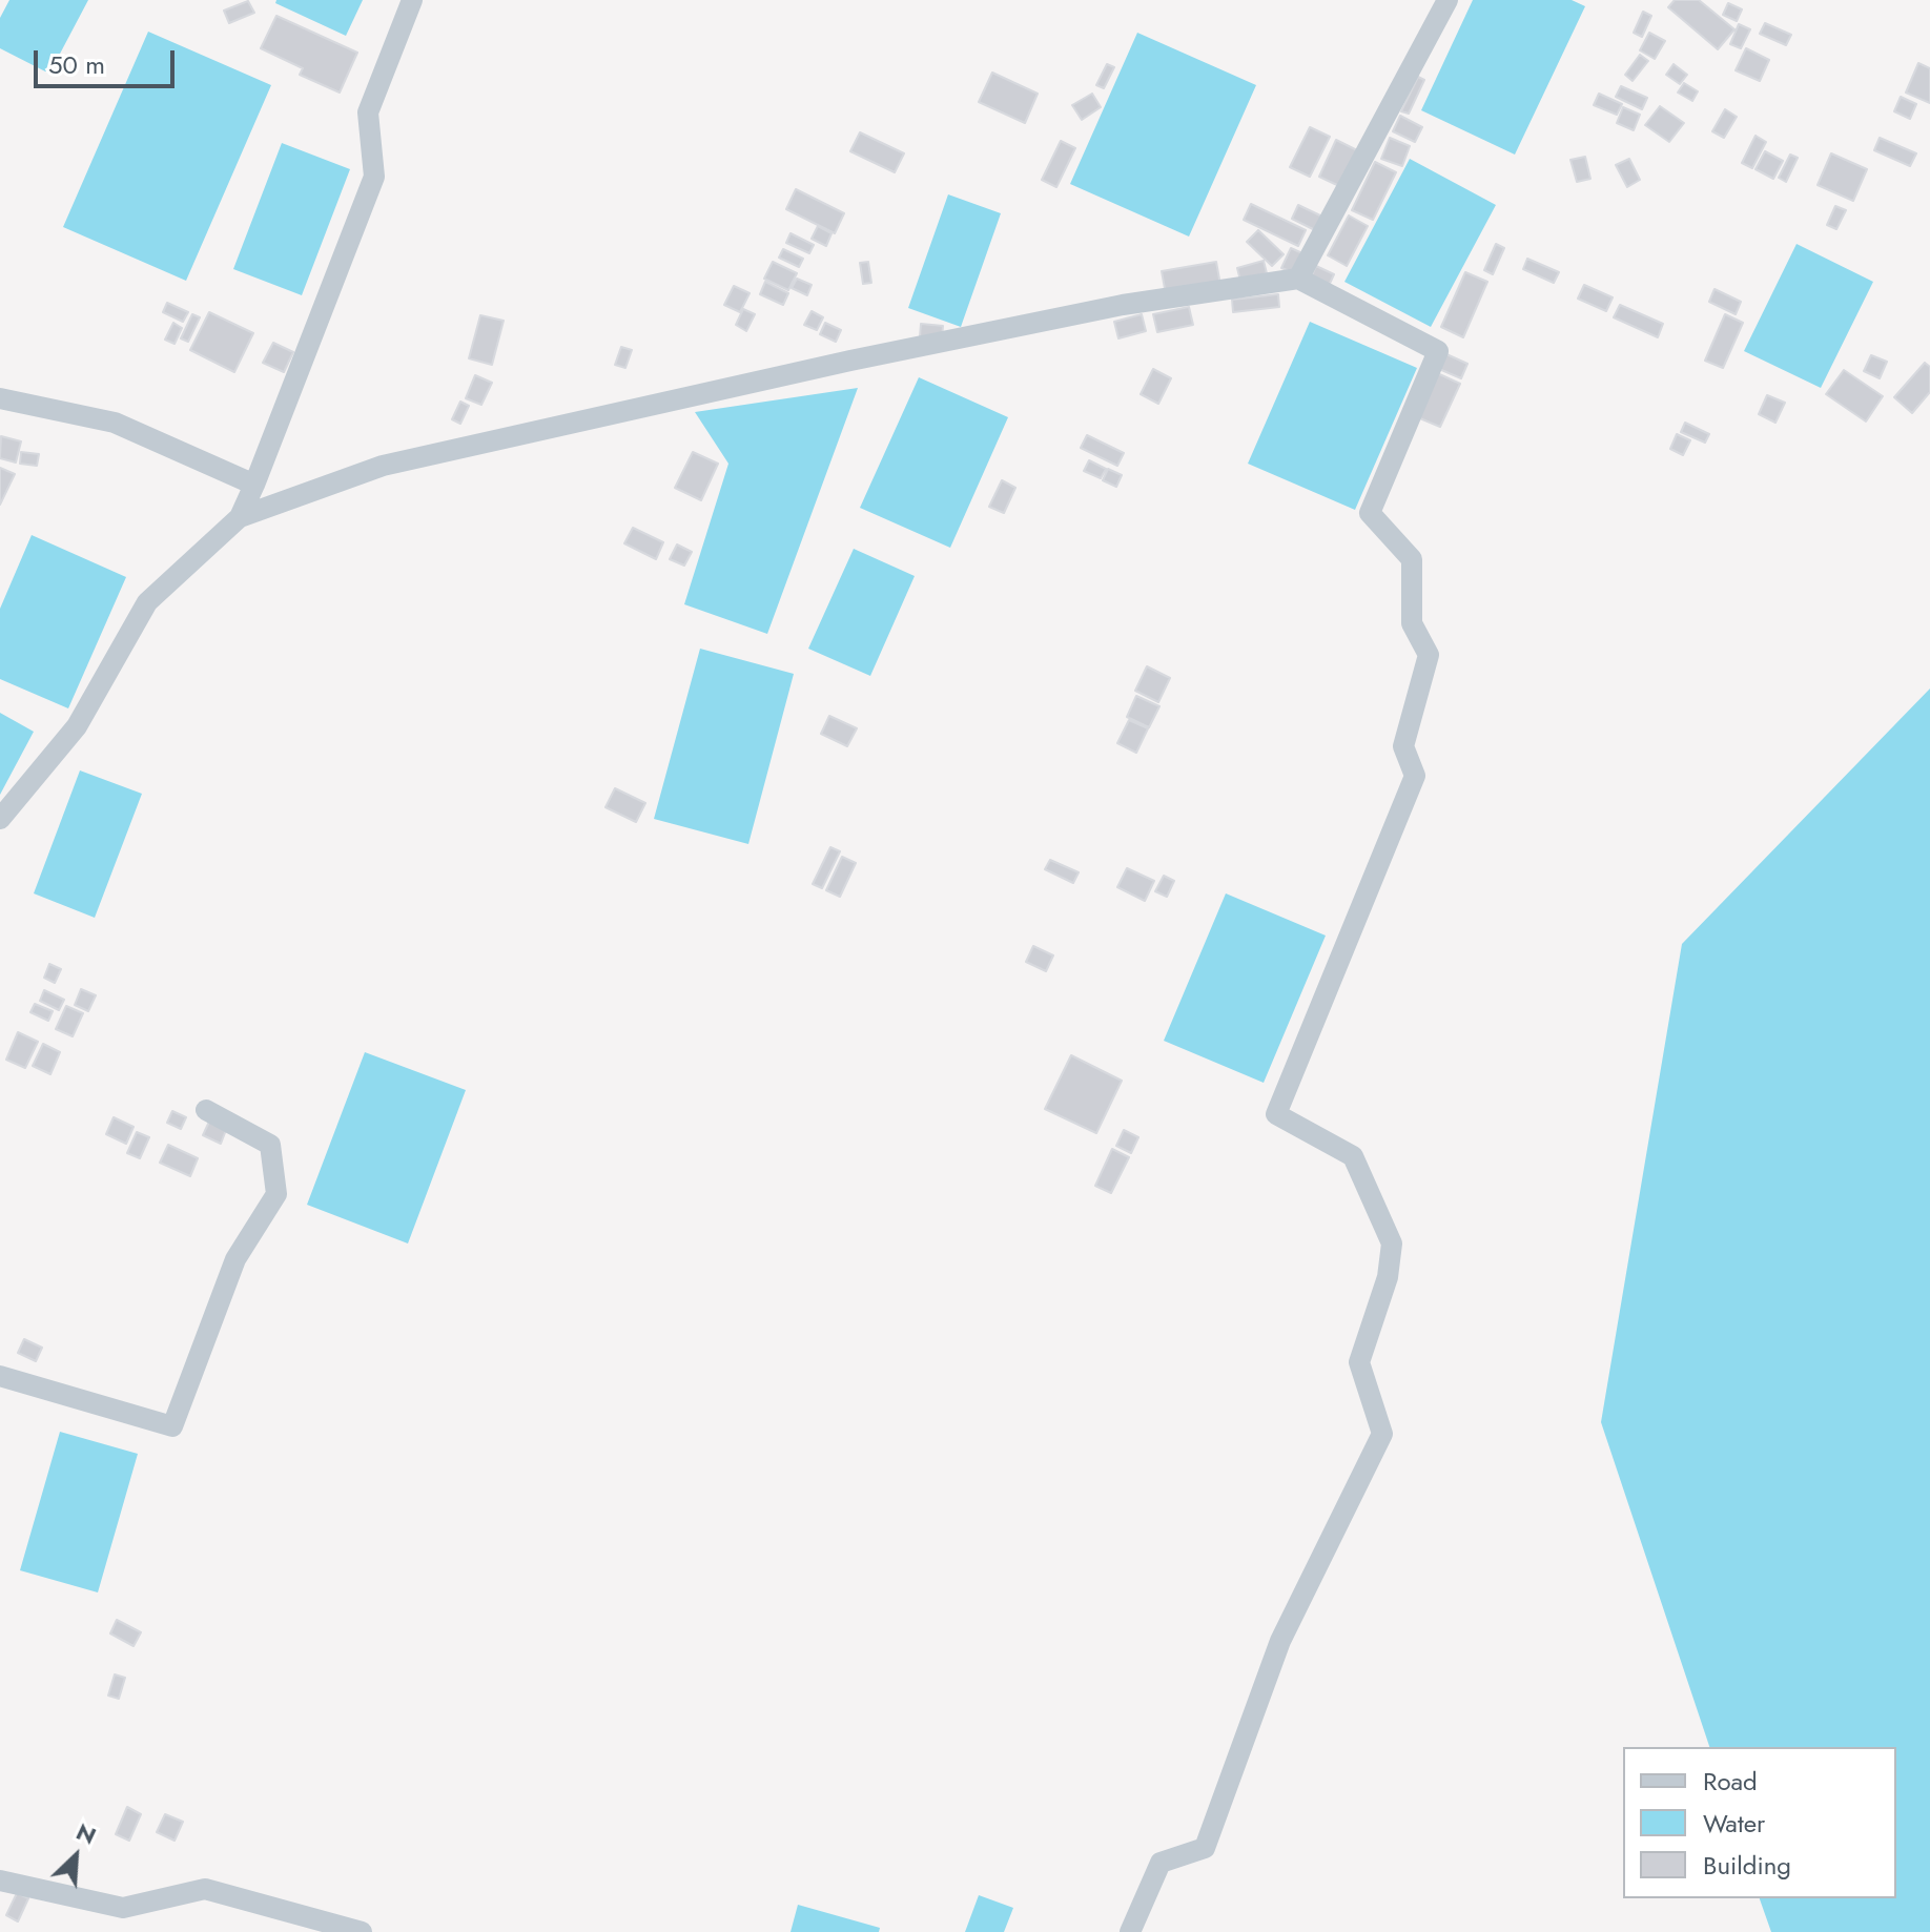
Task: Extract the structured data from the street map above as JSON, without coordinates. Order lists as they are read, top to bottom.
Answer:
{
  "legend": ["Road", "Water", "Building"],
  "scale_bar": "50 m",
  "north": "top right"
}
